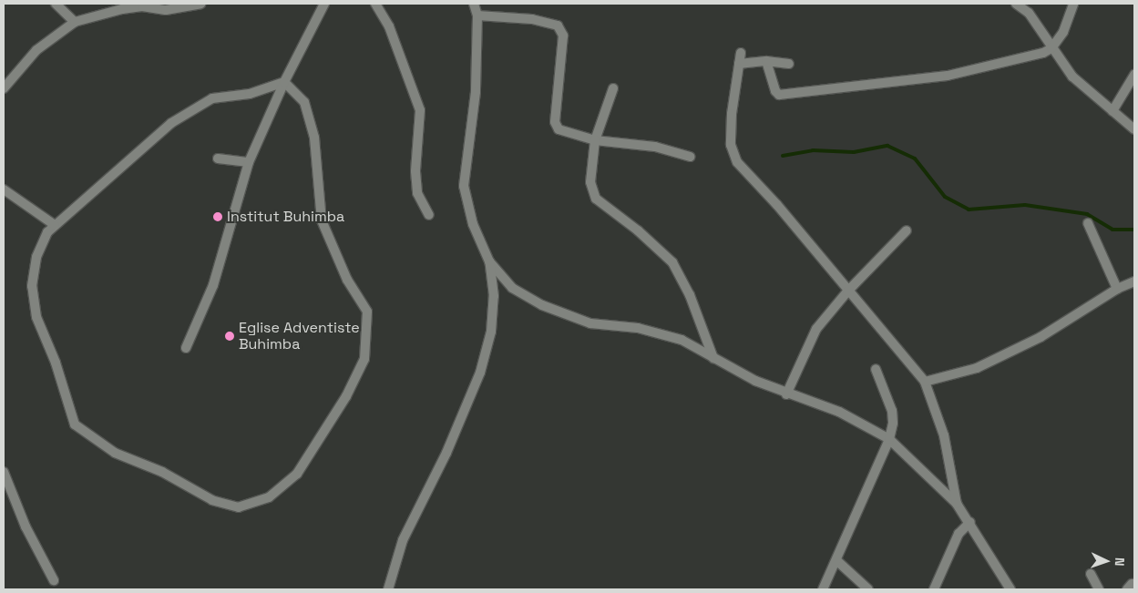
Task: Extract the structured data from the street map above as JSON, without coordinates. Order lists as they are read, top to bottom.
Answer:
{
  "places": ["Institut Buhimba", "Eglise Adventiste Buhimba"],
  "north": "right"
}
